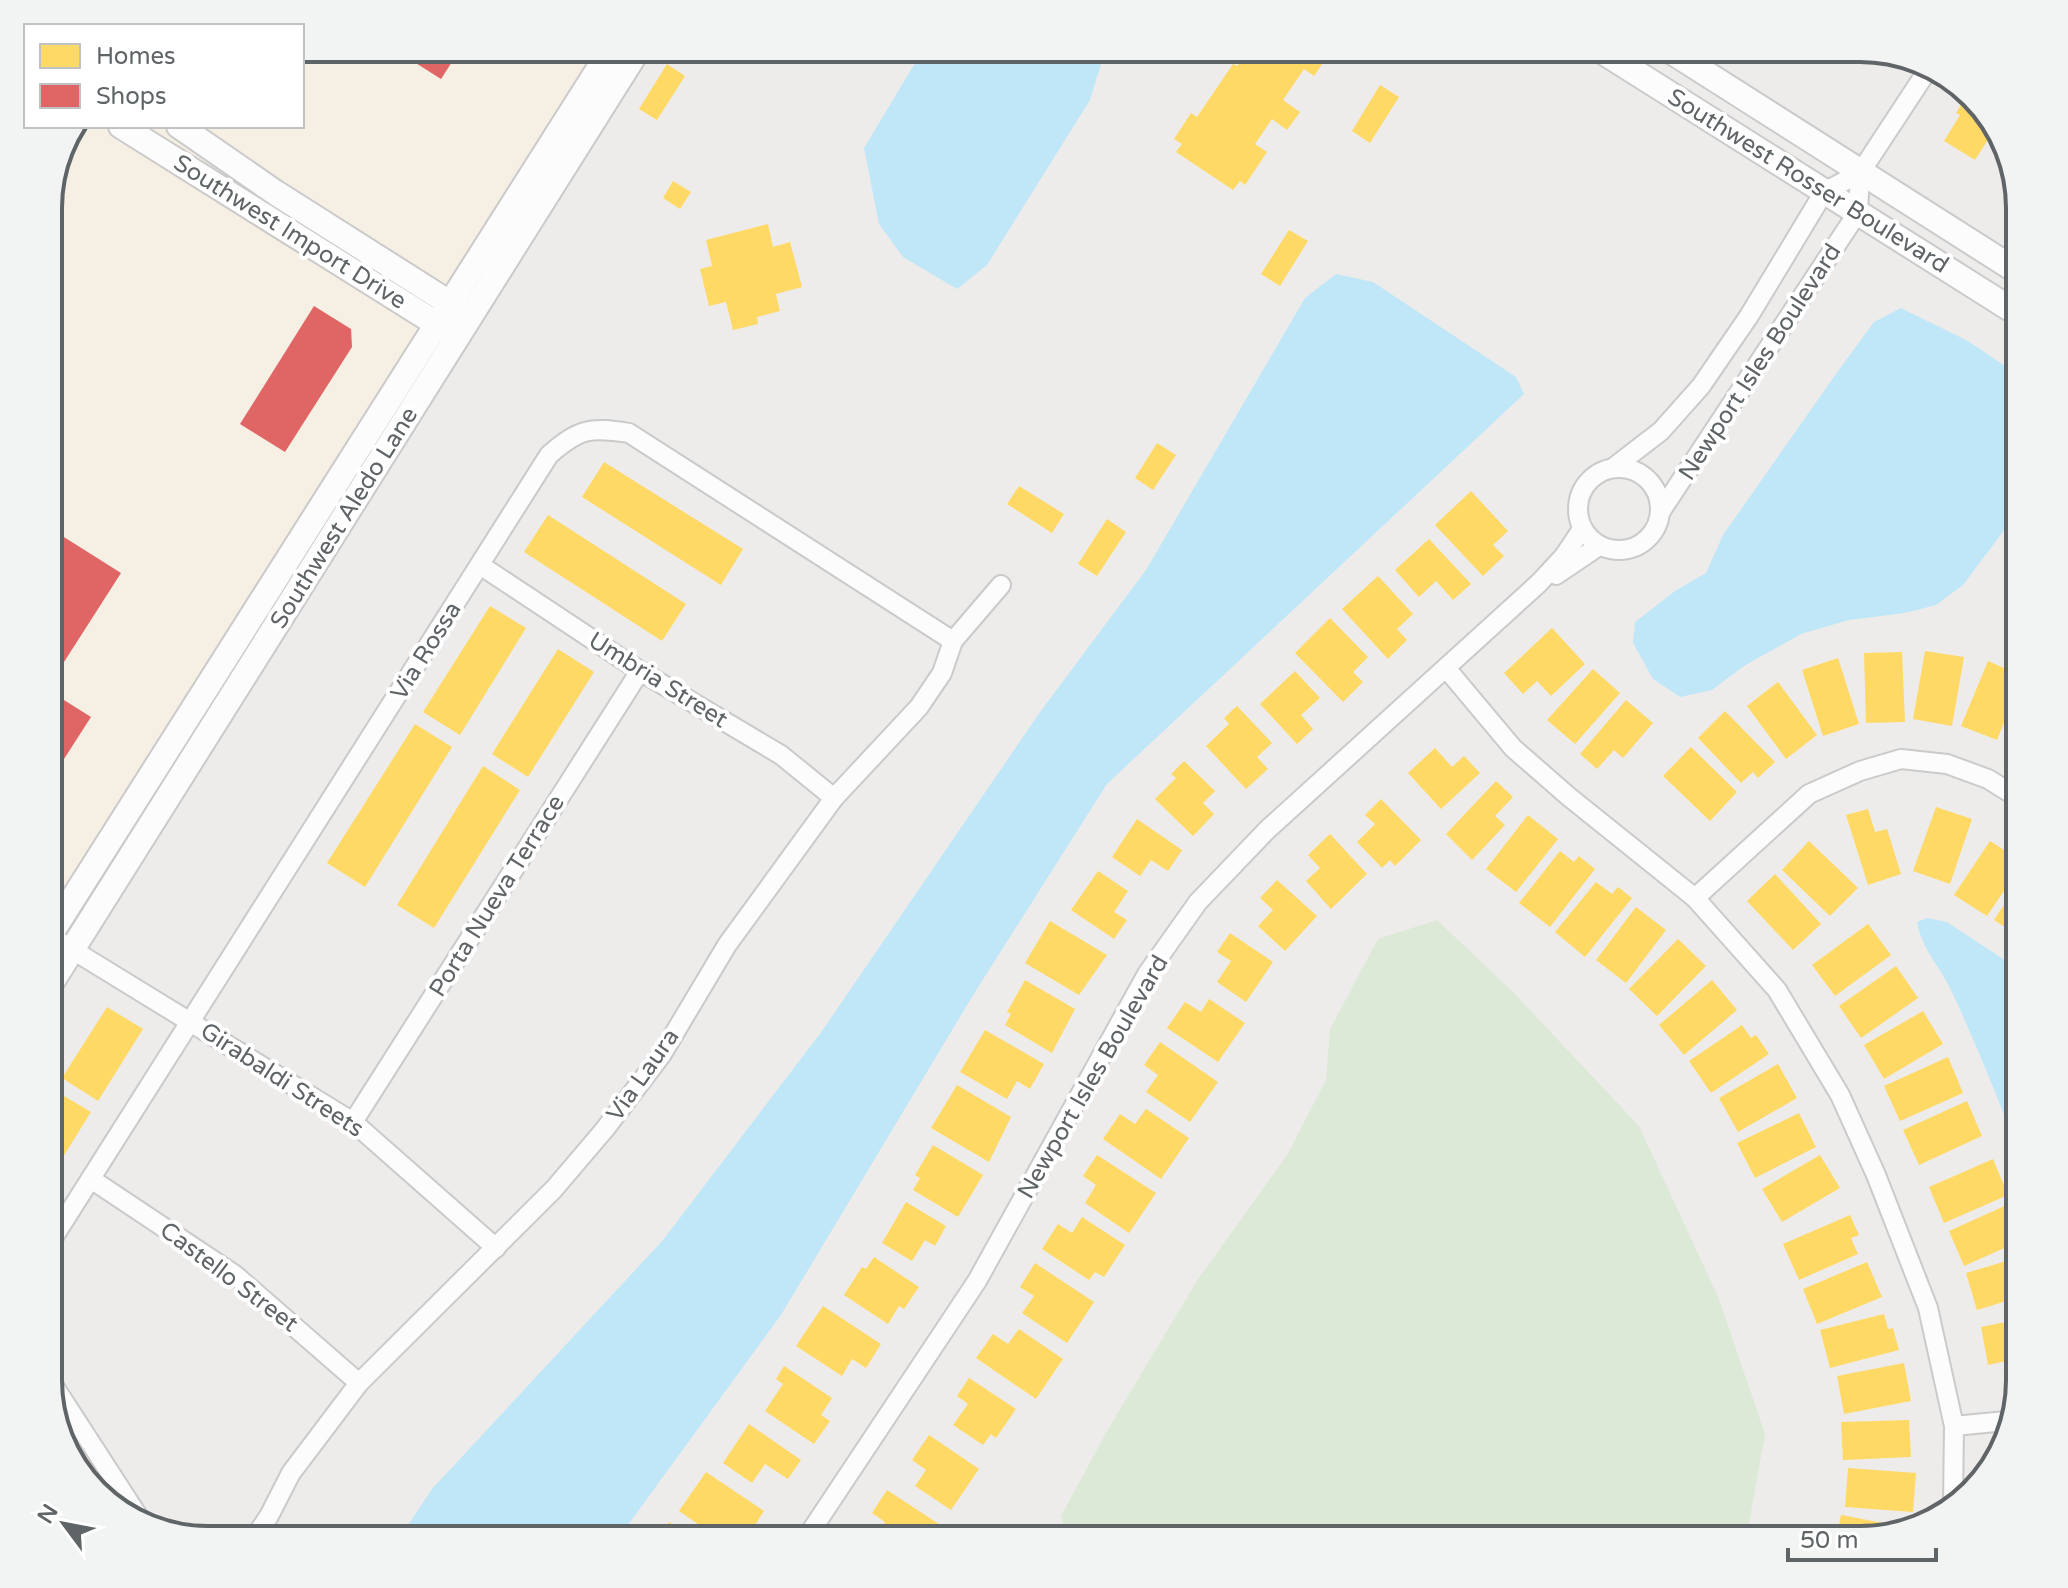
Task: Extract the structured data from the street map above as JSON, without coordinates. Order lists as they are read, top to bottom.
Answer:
{
  "streets": {
    "street": [
      "Southwest Rosser Boulevard",
      "Southwest Import Drive",
      "Newport Isles Boulevard",
      "Southwest Aledo Lane",
      "Via Rossa",
      "Umbria Street",
      "Porta Nueva Terrace",
      "Via Laura",
      "Girabaldi Streets",
      "Castello Street"
    ]
  },
  "crossings": [
    ["Southwest Rosser Boulevard", "Newport Isles Boulevard"],
    ["Southwest Import Drive", "Southwest Aledo Lane"],
    ["Southwest Aledo Lane", "Girabaldi Streets"],
    ["Via Rossa", "Umbria Street"],
    ["Via Rossa", "Via Laura"],
    ["Via Rossa", "Girabaldi Streets"],
    ["Via Rossa", "Castello Street"],
    ["Umbria Street", "Porta Nueva Terrace"],
    ["Umbria Street", "Via Laura"],
    ["Porta Nueva Terrace", "Girabaldi Streets"],
    ["Via Laura", "Girabaldi Streets"],
    ["Via Laura", "Castello Street"]
  ],
  "legend": ["Homes", "Shops"],
  "scale_bar": "50 m",
  "north": "top left"
}
